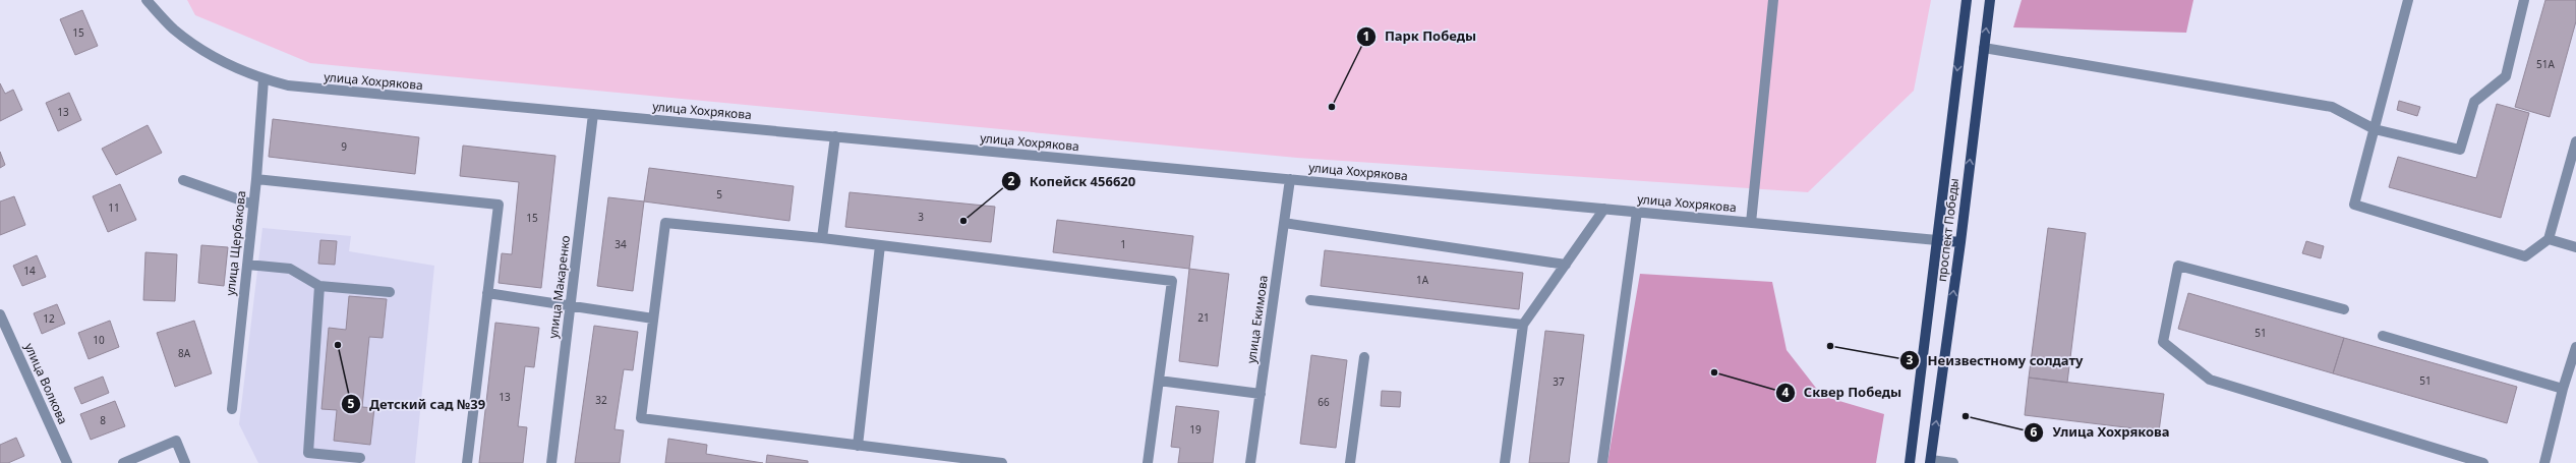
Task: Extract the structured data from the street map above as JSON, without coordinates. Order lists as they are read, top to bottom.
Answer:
{
  "streets": {
    "main road": ["проспект Победы"],
    "street": [
      "улица Хохрякова",
      "улица Щербакова",
      "улица Макаренко",
      "улица Екимова",
      "улица Волкова"
    ]
  },
  "crossings": [
    ["улица Хохрякова", "проспект Победы"],
    ["улица Хохрякова", "улица Щербакова"],
    ["улица Хохрякова", "улица Макаренко"],
    ["улица Хохрякова", "улица Екимова"]
  ],
  "places": [
    "Парк Победы",
    "Копейск 456620",
    "Детский сад №39",
    "Неизвестному солдату",
    "Сквер Победы",
    "Улица Хохрякова"
  ],
  "house_numbers": [
    "15",
    "51А",
    "13",
    "9",
    "5",
    "11",
    "3",
    "15",
    "34",
    "1",
    "14",
    "1А",
    "21",
    "12",
    "51",
    "10",
    "8А",
    "51",
    "37",
    "13",
    "32",
    "66",
    "8",
    "19"
  ]
}
